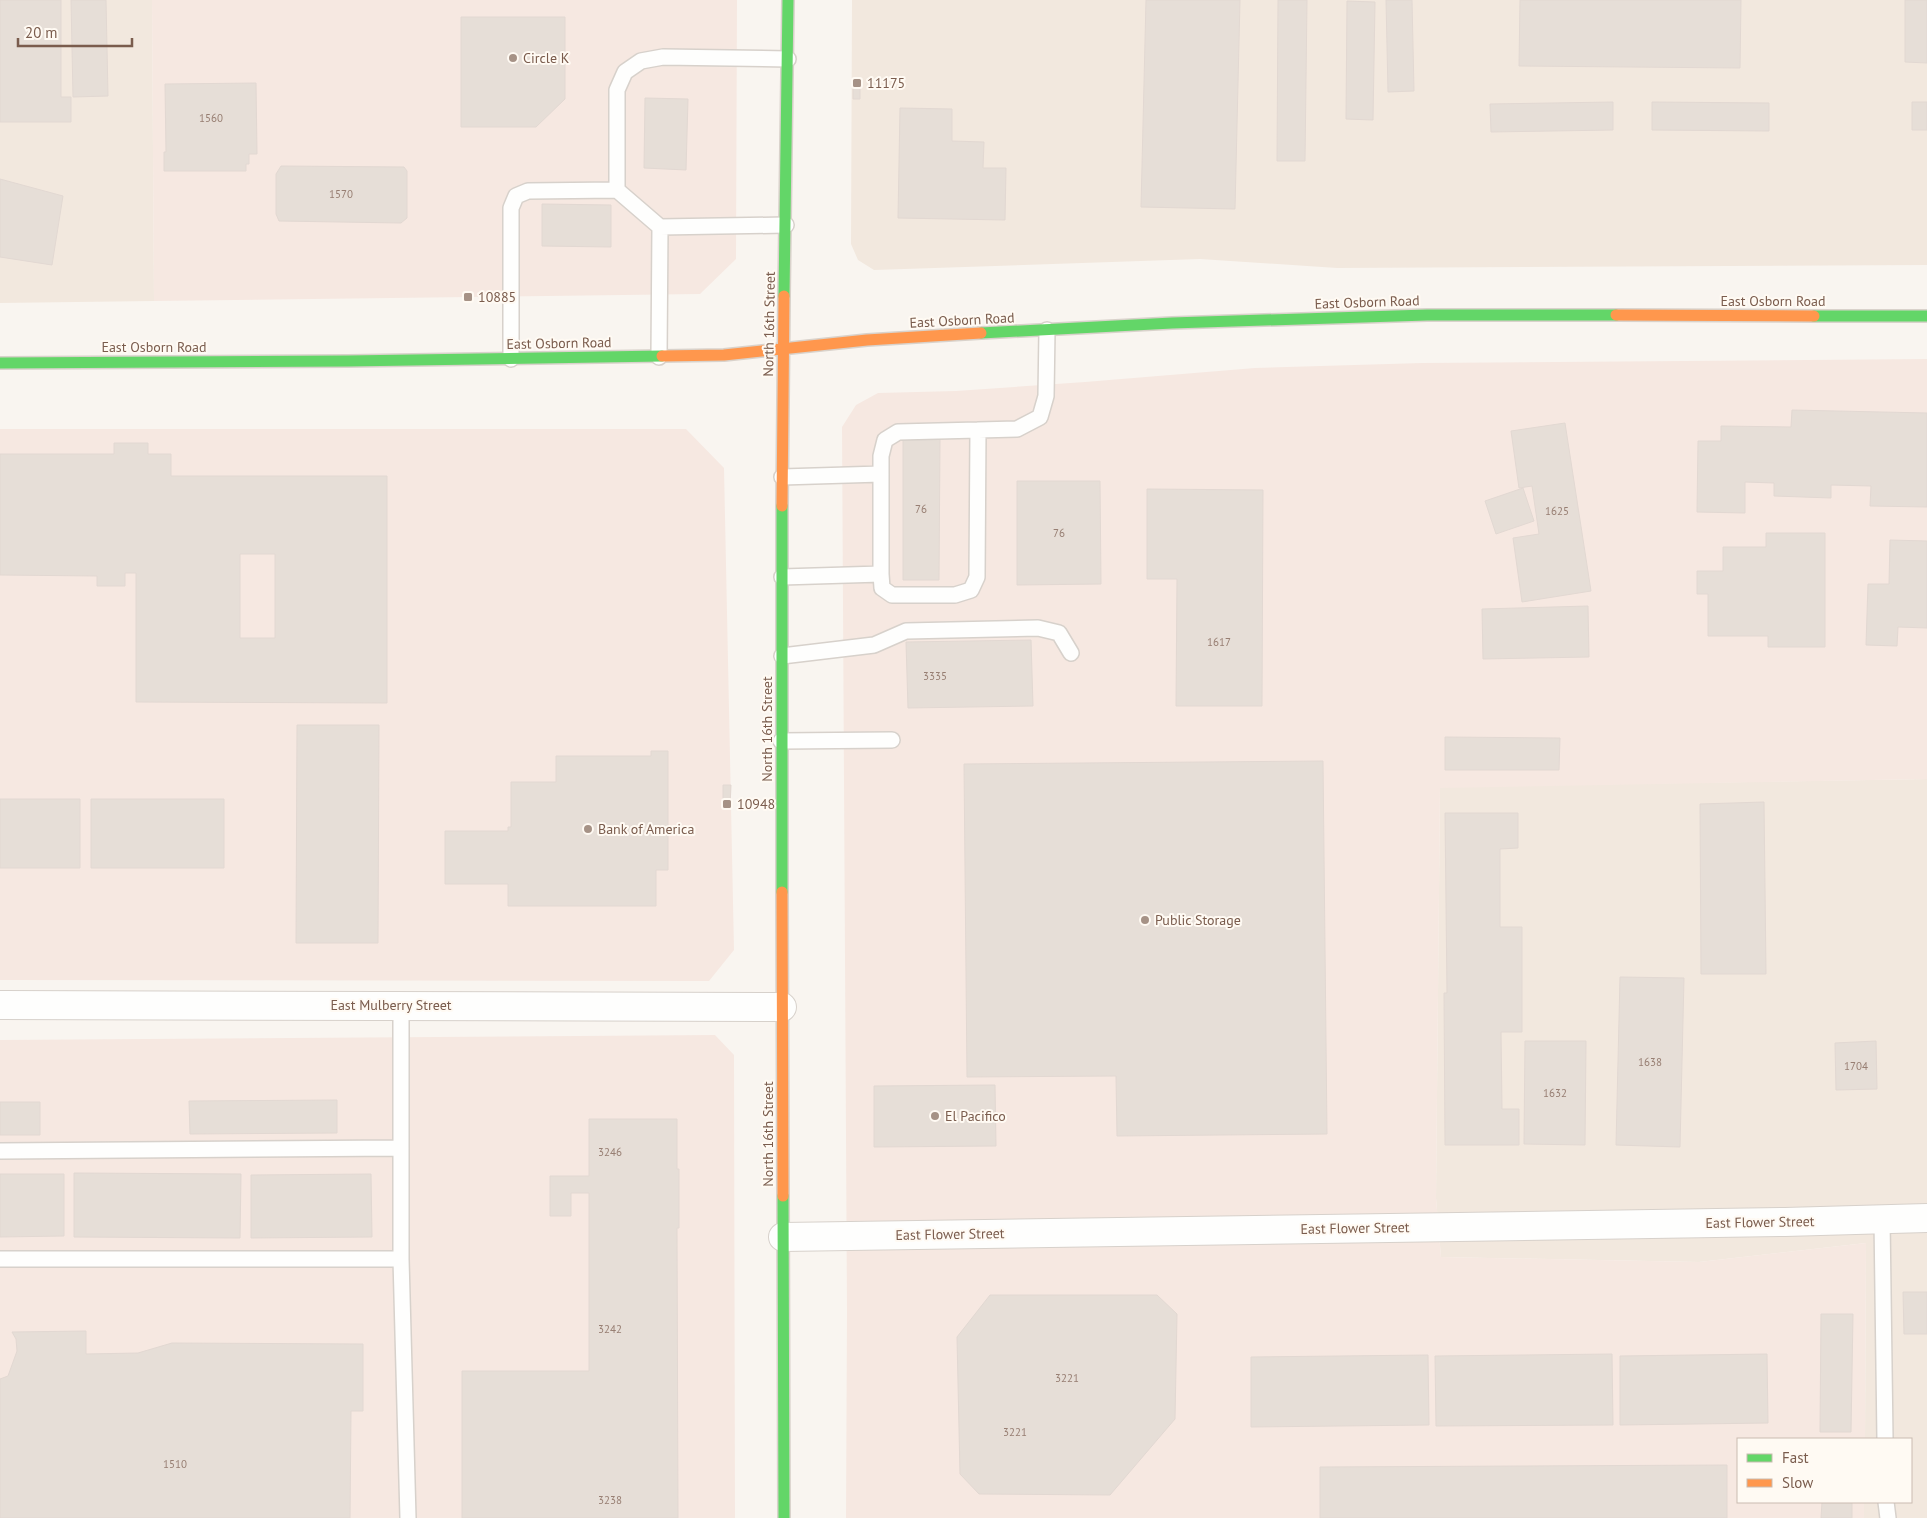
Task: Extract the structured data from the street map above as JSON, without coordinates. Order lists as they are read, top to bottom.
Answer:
{
  "streets": {
    "main road": ["East Osborn Road", "North 16th Street"],
    "street": ["East Mulberry Street", "East Flower Street"]
  },
  "crossings": [
    ["East Osborn Road", "North 16th Street"],
    ["North 16th Street", "East Mulberry Street"],
    ["North 16th Street", "East Flower Street"]
  ],
  "places": {
    "other": [
      "Circle K",
      "Bank of America",
      "Public Storage",
      "El Pacifico"
    ],
    "transit": ["11175", "10885", "10948"]
  },
  "house_numbers": [
    "1560",
    "1570",
    "76",
    "1625",
    "76",
    "1617",
    "3335",
    "1638",
    "1704",
    "1632",
    "3246",
    "3242",
    "3221",
    "3221",
    "1510",
    "3238"
  ],
  "legend": ["Fast", "Slow"],
  "scale_bar": "20 m"
}
